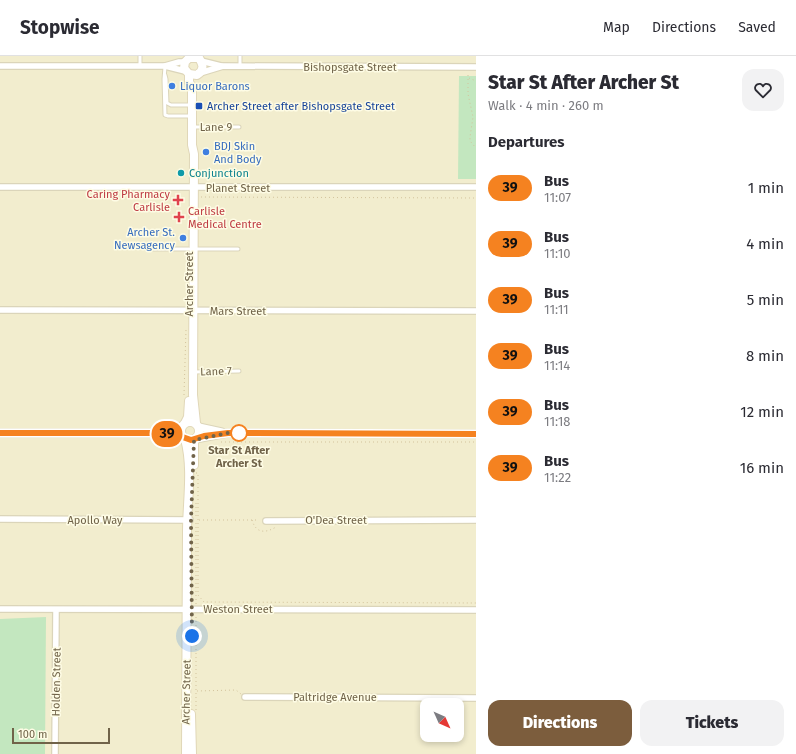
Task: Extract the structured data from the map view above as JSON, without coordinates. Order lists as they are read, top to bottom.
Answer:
{
  "streets": {
    "main road": ["Archer Street"],
    "street": [
      "Bishopsgate Street",
      "Planet Street",
      "Mars Street",
      "Apollo Way",
      "O'Dea Street",
      "Weston Street",
      "Holden Street",
      "Paltridge Avenue"
    ],
    "lane": ["Lane 9", "Lane 7"]
  },
  "crossings": [
    ["Bishopsgate Street", "Archer Street"],
    ["Lane 9", "Archer Street"],
    ["Planet Street", "Archer Street"],
    ["Archer Street", "Mars Street"],
    ["Archer Street", "Lane 7"],
    ["Archer Street", "Apollo Way"],
    ["Archer Street", "Weston Street"],
    ["Weston Street", "Holden Street"]
  ],
  "places": {
    "other": [
      "Liquor Barons",
      "BDJ Skin And Body",
      "Conjunction",
      "Archer St. Newsagency",
      "Star St After Archer St"
    ],
    "transit": ["Archer Street after Bishopsgate Street"],
    "health": ["Caring Pharmacy Carlisle", "Carlisle Medical Centre"]
  },
  "lines": ["bus line 39"],
  "scale_bar": "100 m",
  "north": "bottom right",
  "page": {
    "header": "Stopwise",
    "nav": ["Map", "Directions", "Saved"],
    "on_map": "39",
    "heading": [
      ["Star St After Archer St", "Walk · 4 min · 260 m"],
      "Departures"
    ],
    "list": [
      {
        "mark": "39",
        "name": "Bus",
        "note": "11:07",
        "value": "1 min"
      },
      {
        "mark": "39",
        "name": "Bus",
        "note": "11:10",
        "value": "4 min"
      },
      {
        "mark": "39",
        "name": "Bus",
        "note": "11:11",
        "value": "5 min"
      },
      {
        "mark": "39",
        "name": "Bus",
        "note": "11:14",
        "value": "8 min"
      },
      {
        "mark": "39",
        "name": "Bus",
        "note": "11:18",
        "value": "12 min"
      },
      {
        "mark": "39",
        "name": "Bus",
        "note": "11:22",
        "value": "16 min"
      }
    ],
    "buttons": ["Directions", "Tickets"],
    "scale": "100 m"
  }
}
